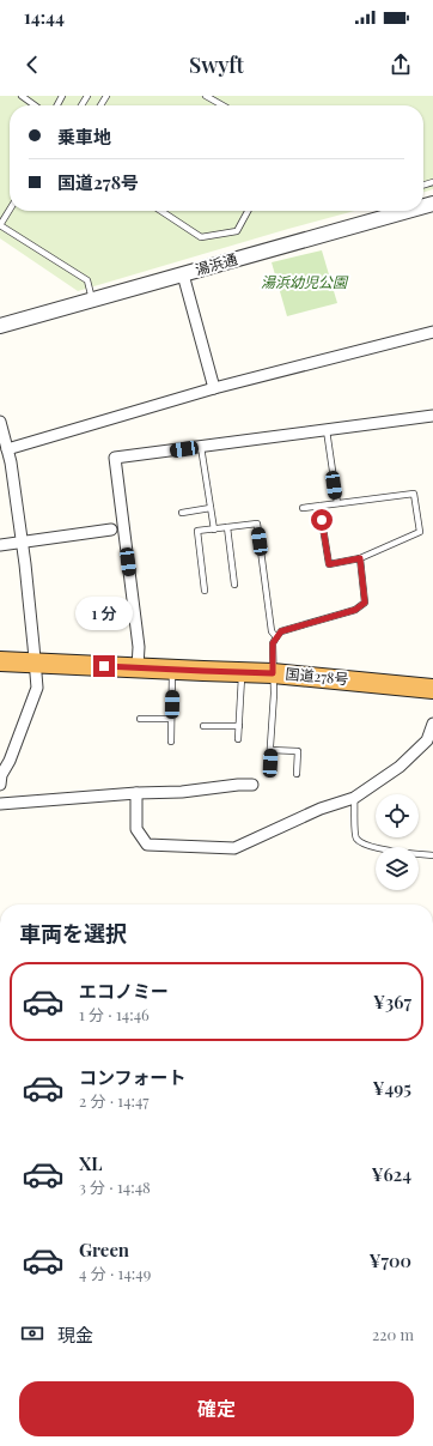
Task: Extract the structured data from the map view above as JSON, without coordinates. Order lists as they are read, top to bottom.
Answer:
{
  "streets": {
    "highway": ["国道278号"],
    "street": ["湯浜通"]
  },
  "parks": ["湯浜幼児公園"],
  "page": {
    "status": "14:44",
    "header": "Swyft",
    "banner": ["乗車地", "国道278号"],
    "bubble": "1 分",
    "heading": "車両を選択",
    "list": [
      {
        "name": "エコノミー",
        "note": "1 分 · 14:46",
        "value": "¥367"
      },
      {
        "name": "コンフォート",
        "note": "2 分 · 14:47",
        "value": "¥495"
      },
      {
        "name": "XL",
        "note": "3 分 · 14:48",
        "value": "¥624"
      },
      {
        "name": "Green",
        "note": "4 分 · 14:49",
        "value": "¥700"
      }
    ],
    "pay": ["現金", "220 m"],
    "buttons": "確定"
  }
}
